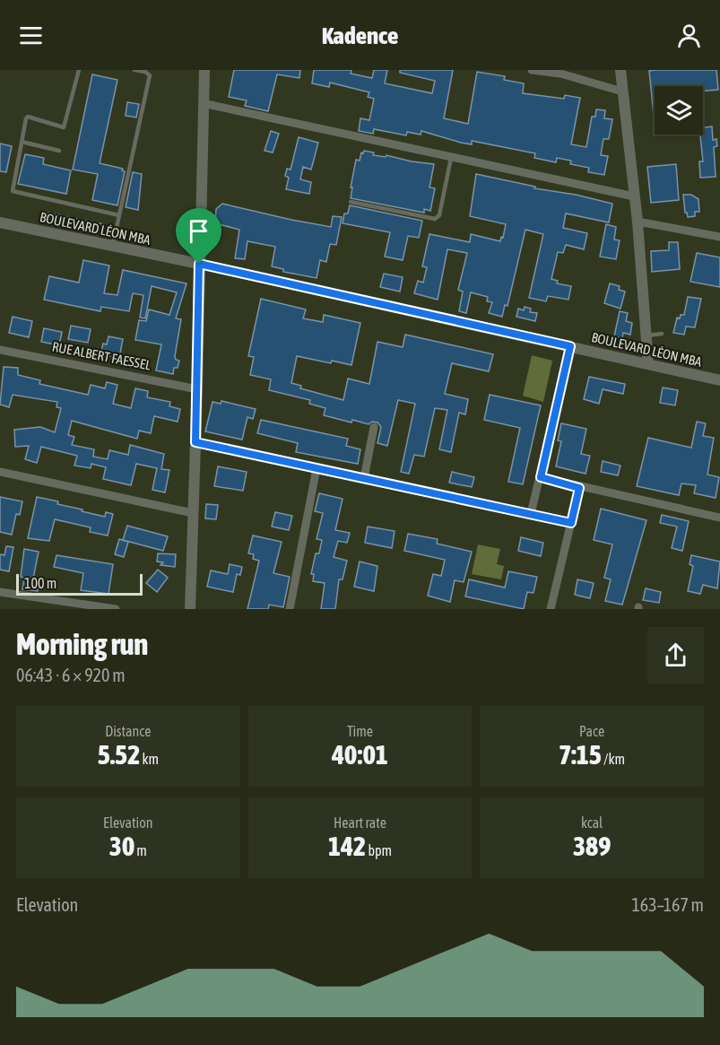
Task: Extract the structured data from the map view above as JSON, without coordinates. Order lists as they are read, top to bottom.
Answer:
{
  "streets": {
    "street": ["BOULEVARD LÉON MBA", "RUE ALBERT FAESSEL"]
  },
  "scale_bar": "100 m",
  "page": {
    "header": "Kadence",
    "scale": "100 m",
    "heading": ["Morning run", "06:43 · 6 × 920 m"],
    "stats": [
      ["Distance", "5.52 km"],
      ["Time", "40:01"],
      ["Pace", "7:15 /km"],
      ["Elevation", "30 m"],
      ["Heart rate", "142 bpm"],
      ["kcal", "389"]
    ],
    "chart": ["Elevation", "163–167 m"]
  }
}
